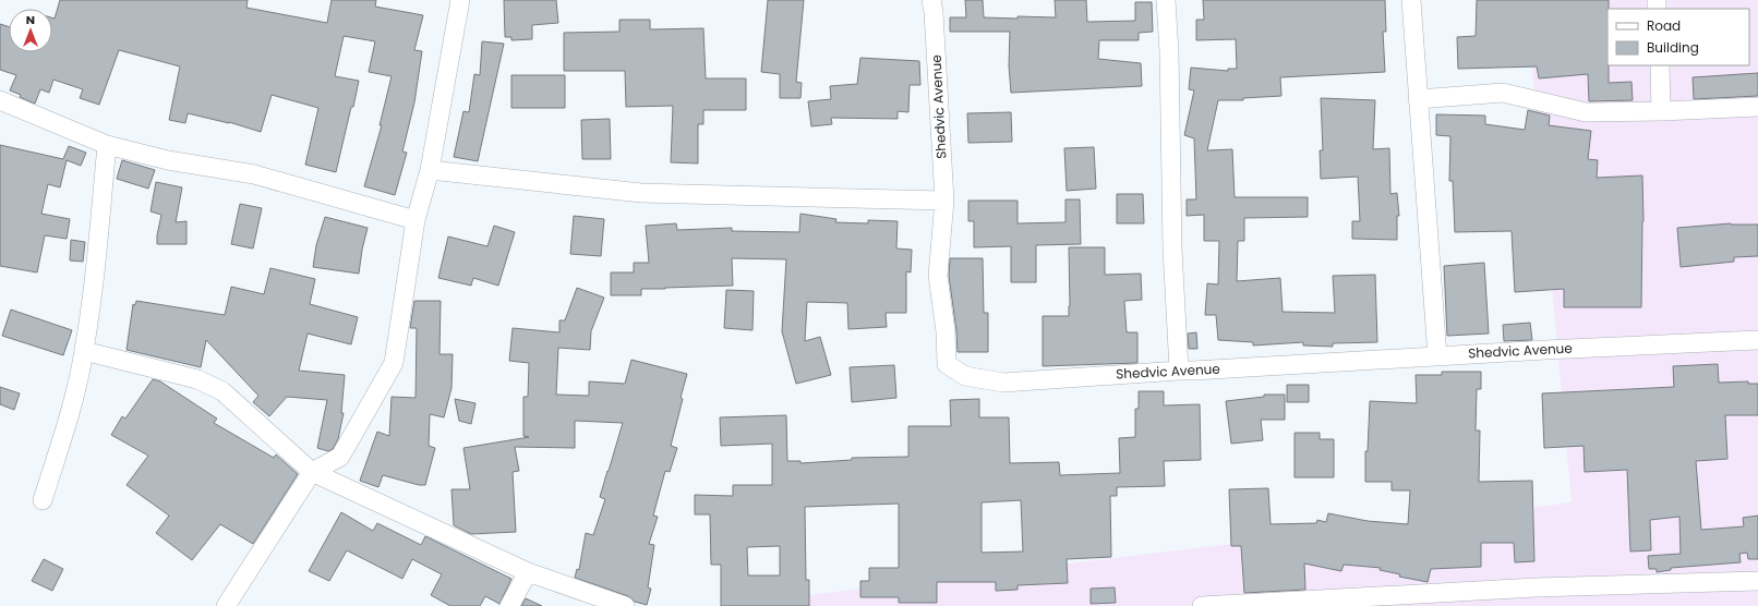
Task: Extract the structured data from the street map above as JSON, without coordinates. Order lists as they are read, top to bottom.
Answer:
{
  "streets": {
    "street": ["Shedvic Avenue"]
  },
  "legend": ["Road", "Building"],
  "north": "top"
}
